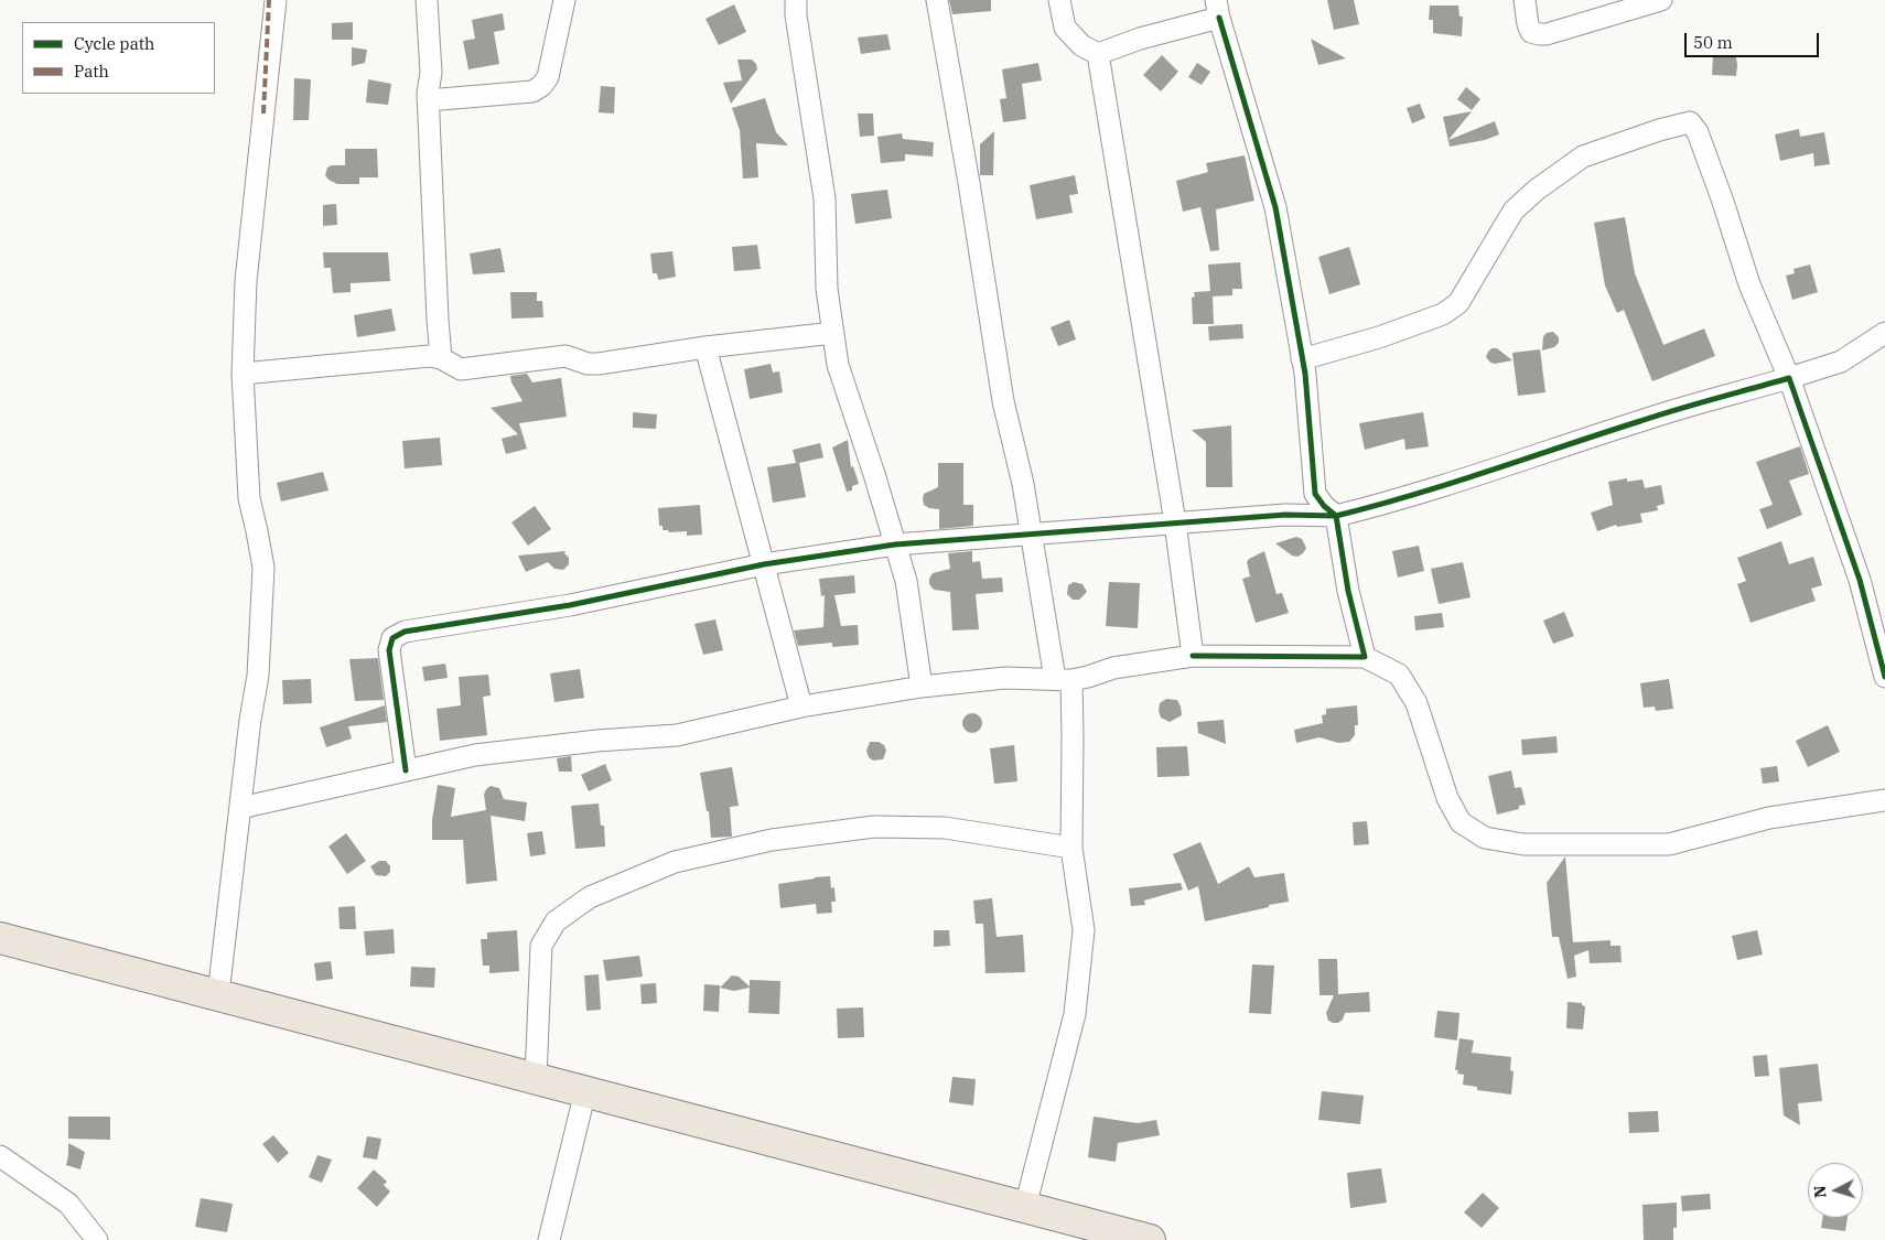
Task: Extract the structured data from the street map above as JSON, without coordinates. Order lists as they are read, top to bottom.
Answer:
{
  "legend": ["Cycle path", "Path"],
  "scale_bar": "50 m",
  "north": "left"
}
